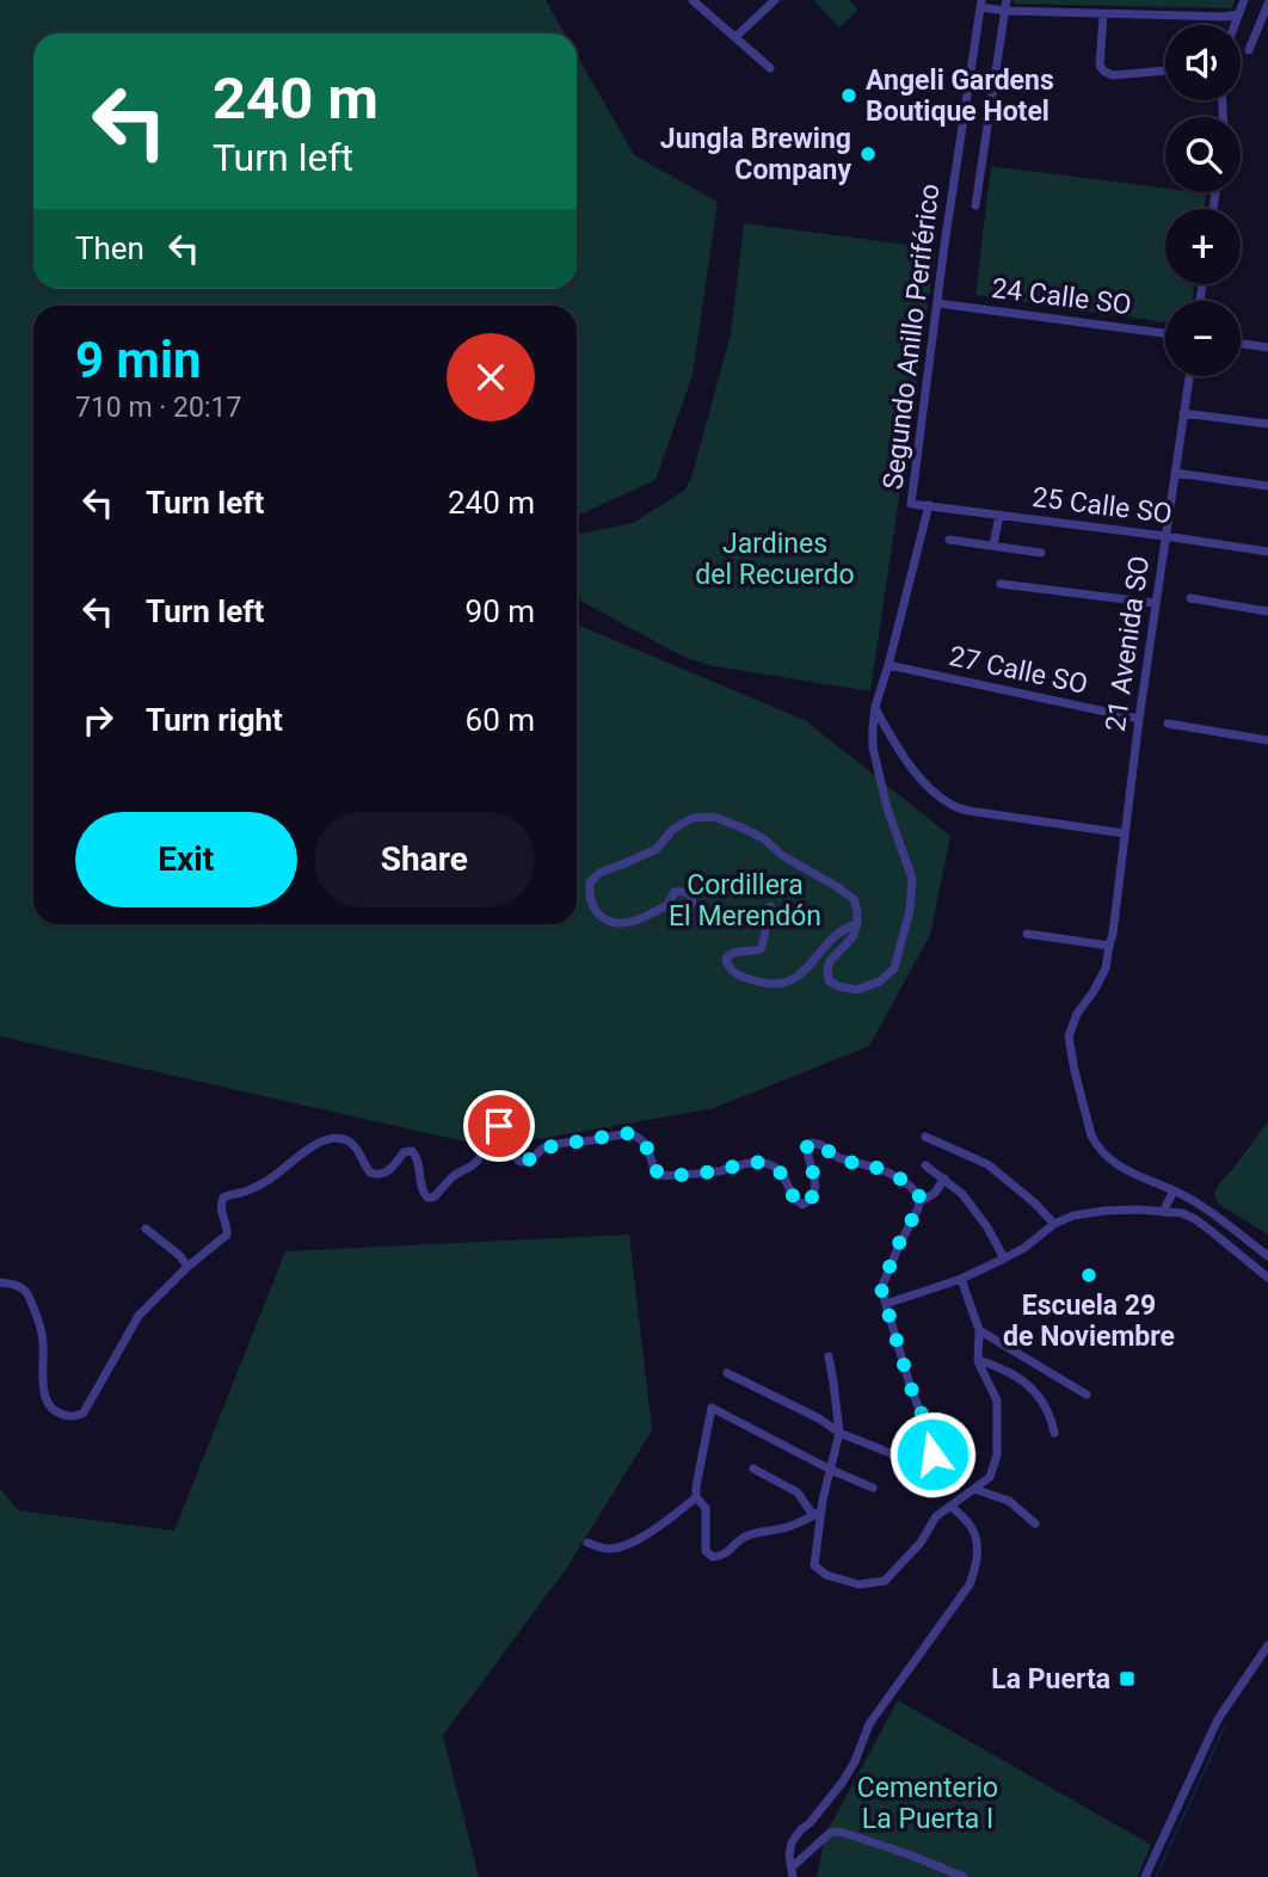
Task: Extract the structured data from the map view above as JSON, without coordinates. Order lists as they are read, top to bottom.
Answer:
{
  "streets": {
    "street": [
      "24 Calle SO",
      "Segundo Anillo Periférico",
      "25 Calle SO",
      "21 Avenida SO",
      "27 Calle SO"
    ]
  },
  "crossings": [
    ["24 Calle SO", "Segundo Anillo Periférico"],
    ["Segundo Anillo Periférico", "25 Calle SO"],
    ["Segundo Anillo Periférico", "27 Calle SO"],
    ["25 Calle SO", "21 Avenida SO"],
    ["21 Avenida SO", "27 Calle SO"]
  ],
  "parks": ["Jardines del Recuerdo", "Cordillera El Merendón", "Cementerio La Puerta I"],
  "places": {
    "other": ["Angeli Gardens Boutique Hotel", "Jungla Brewing Company", "Escuela 29 de Noviembre"],
    "transit": ["La Puerta"]
  },
  "page": {
    "map_buttons": ["+", "−"],
    "turn": ["240 m", "Turn left"],
    "then": "Then",
    "heading": ["9 min", "710 m · 20:17"],
    "list": [
      {
        "name": "Turn left",
        "value": "240 m"
      },
      {
        "name": "Turn left",
        "value": "90 m"
      },
      {
        "name": "Turn right",
        "value": "60 m"
      }
    ],
    "buttons": ["Exit", "Share"]
  }
}
